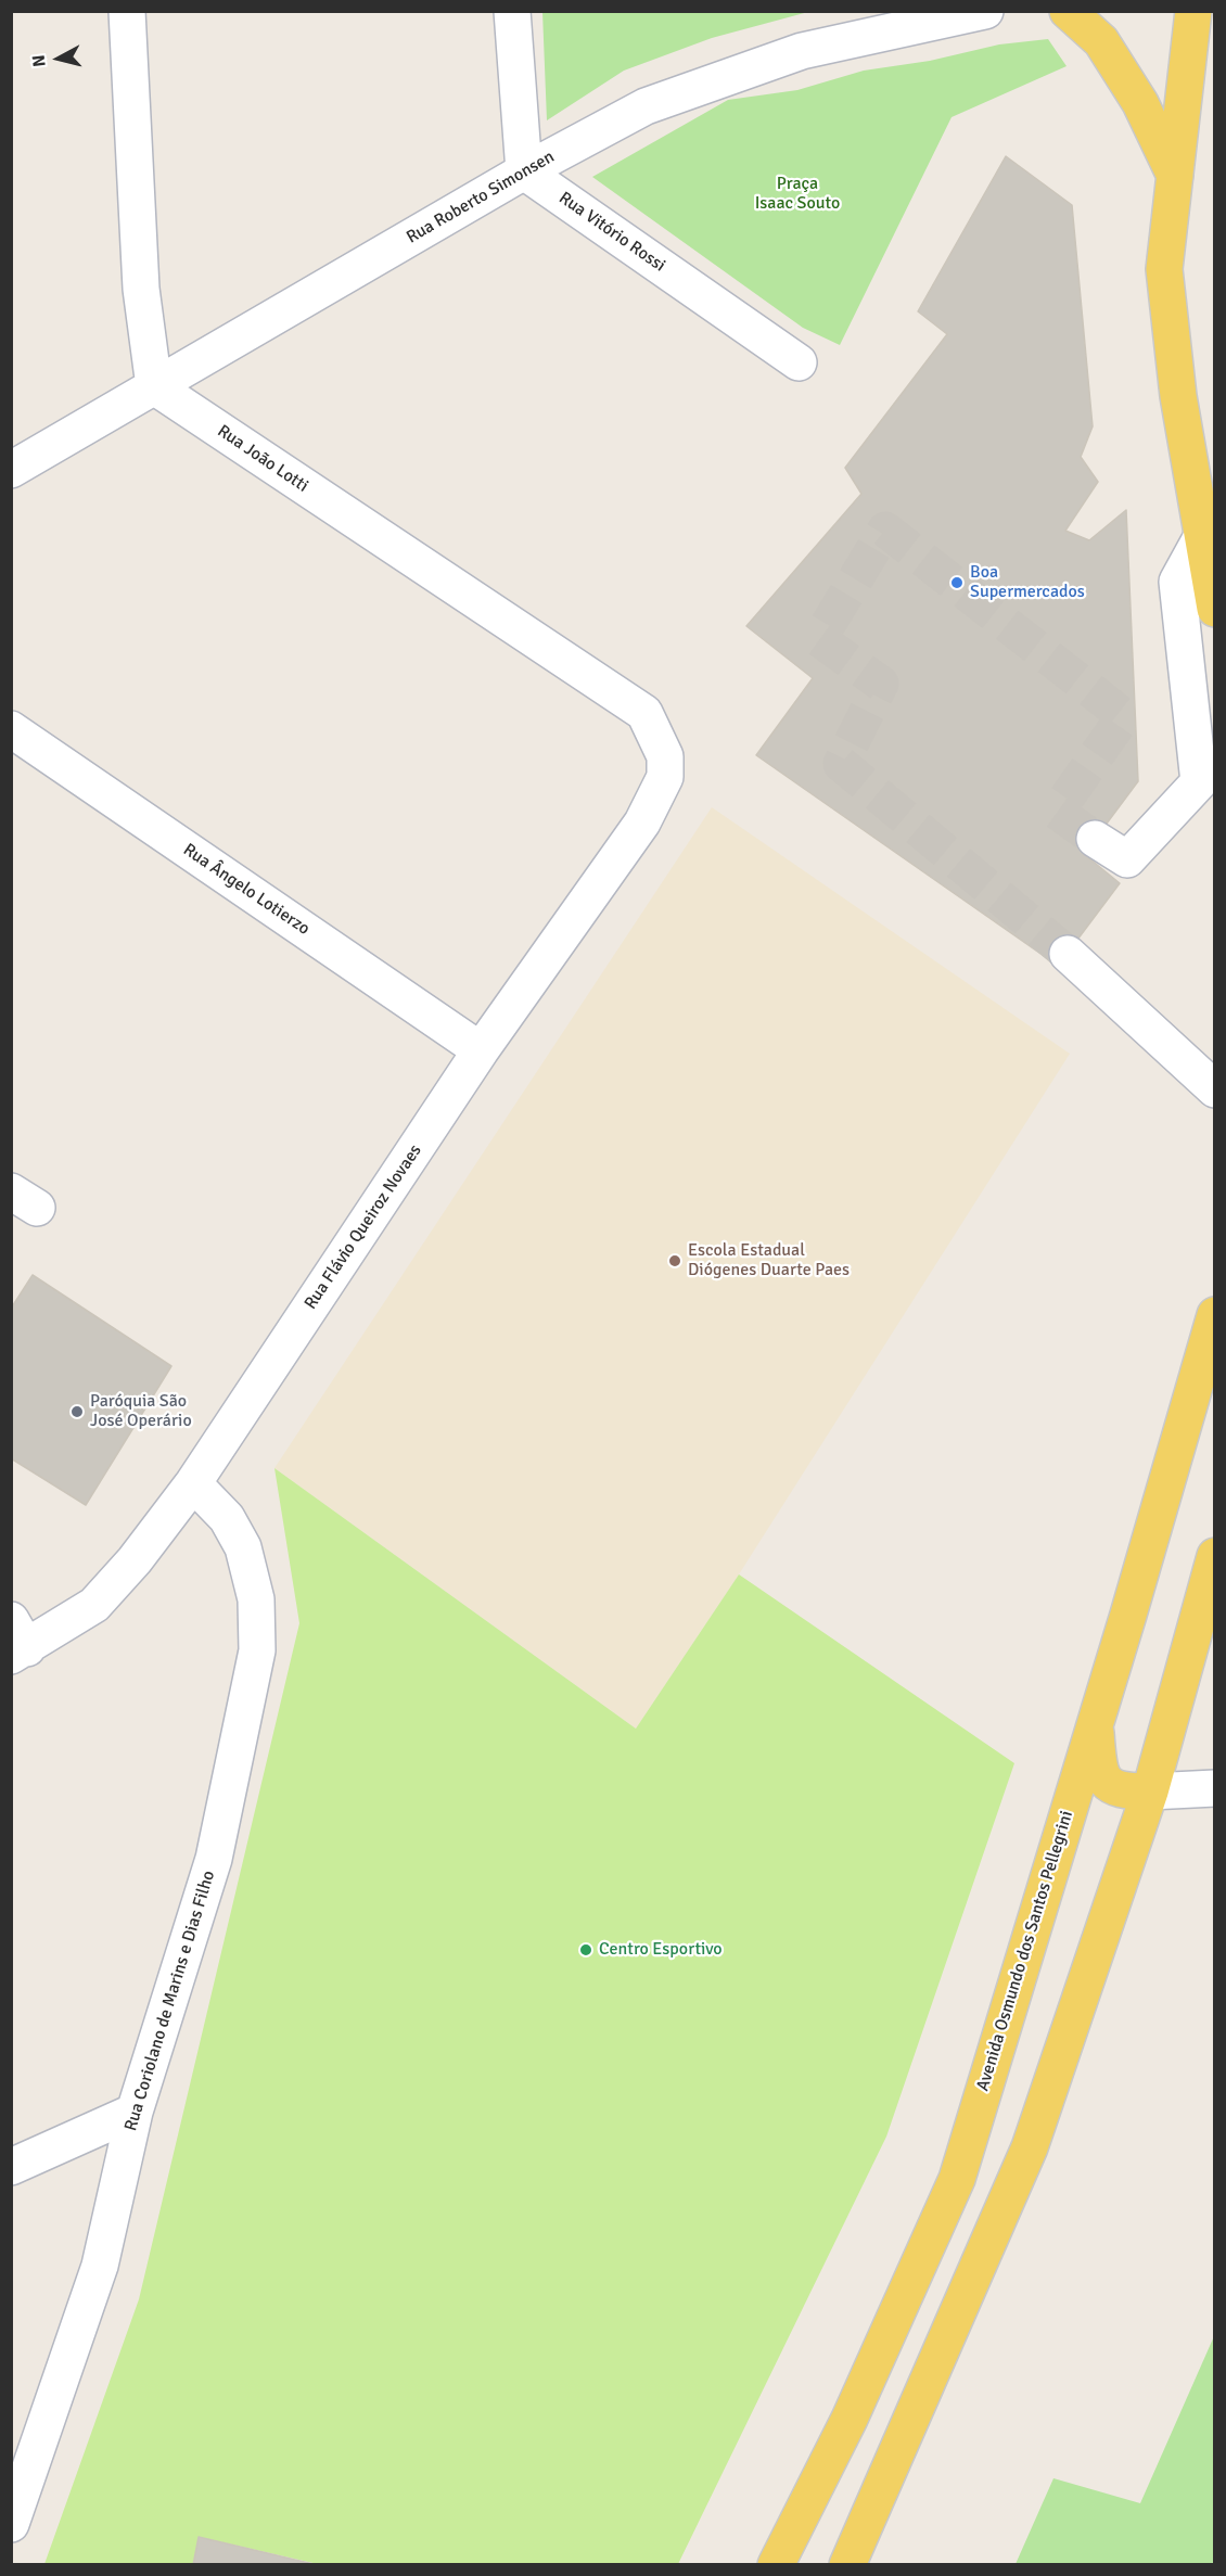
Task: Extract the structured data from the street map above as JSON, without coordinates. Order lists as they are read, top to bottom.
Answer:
{
  "streets": {
    "main road": ["Avenida Osmundo dos Santos Pellegrini"],
    "street": [
      "Rua Roberto Simonsen",
      "Rua Vitório Rossi",
      "Rua João Lotti",
      "Rua Ângelo Lotierzo",
      "Rua Flávio Queiroz Novaes",
      "Rua Coriolano de Marins e Dias Filho"
    ]
  },
  "crossings": [
    ["Rua Roberto Simonsen", "Rua Vitório Rossi"],
    ["Rua Roberto Simonsen", "Rua João Lotti"],
    ["Rua João Lotti", "Rua Flávio Queiroz Novaes"],
    ["Rua Ângelo Lotierzo", "Rua Flávio Queiroz Novaes"],
    ["Rua Flávio Queiroz Novaes", "Rua Coriolano de Marins e Dias Filho"]
  ],
  "parks": ["Praça Isaac Souto"],
  "places": [
    "Boa Supermercados",
    "Escola Estadual Diógenes Duarte Paes",
    "Paróquia São José Operário",
    "Centro Esportivo"
  ],
  "north": "left"
}
